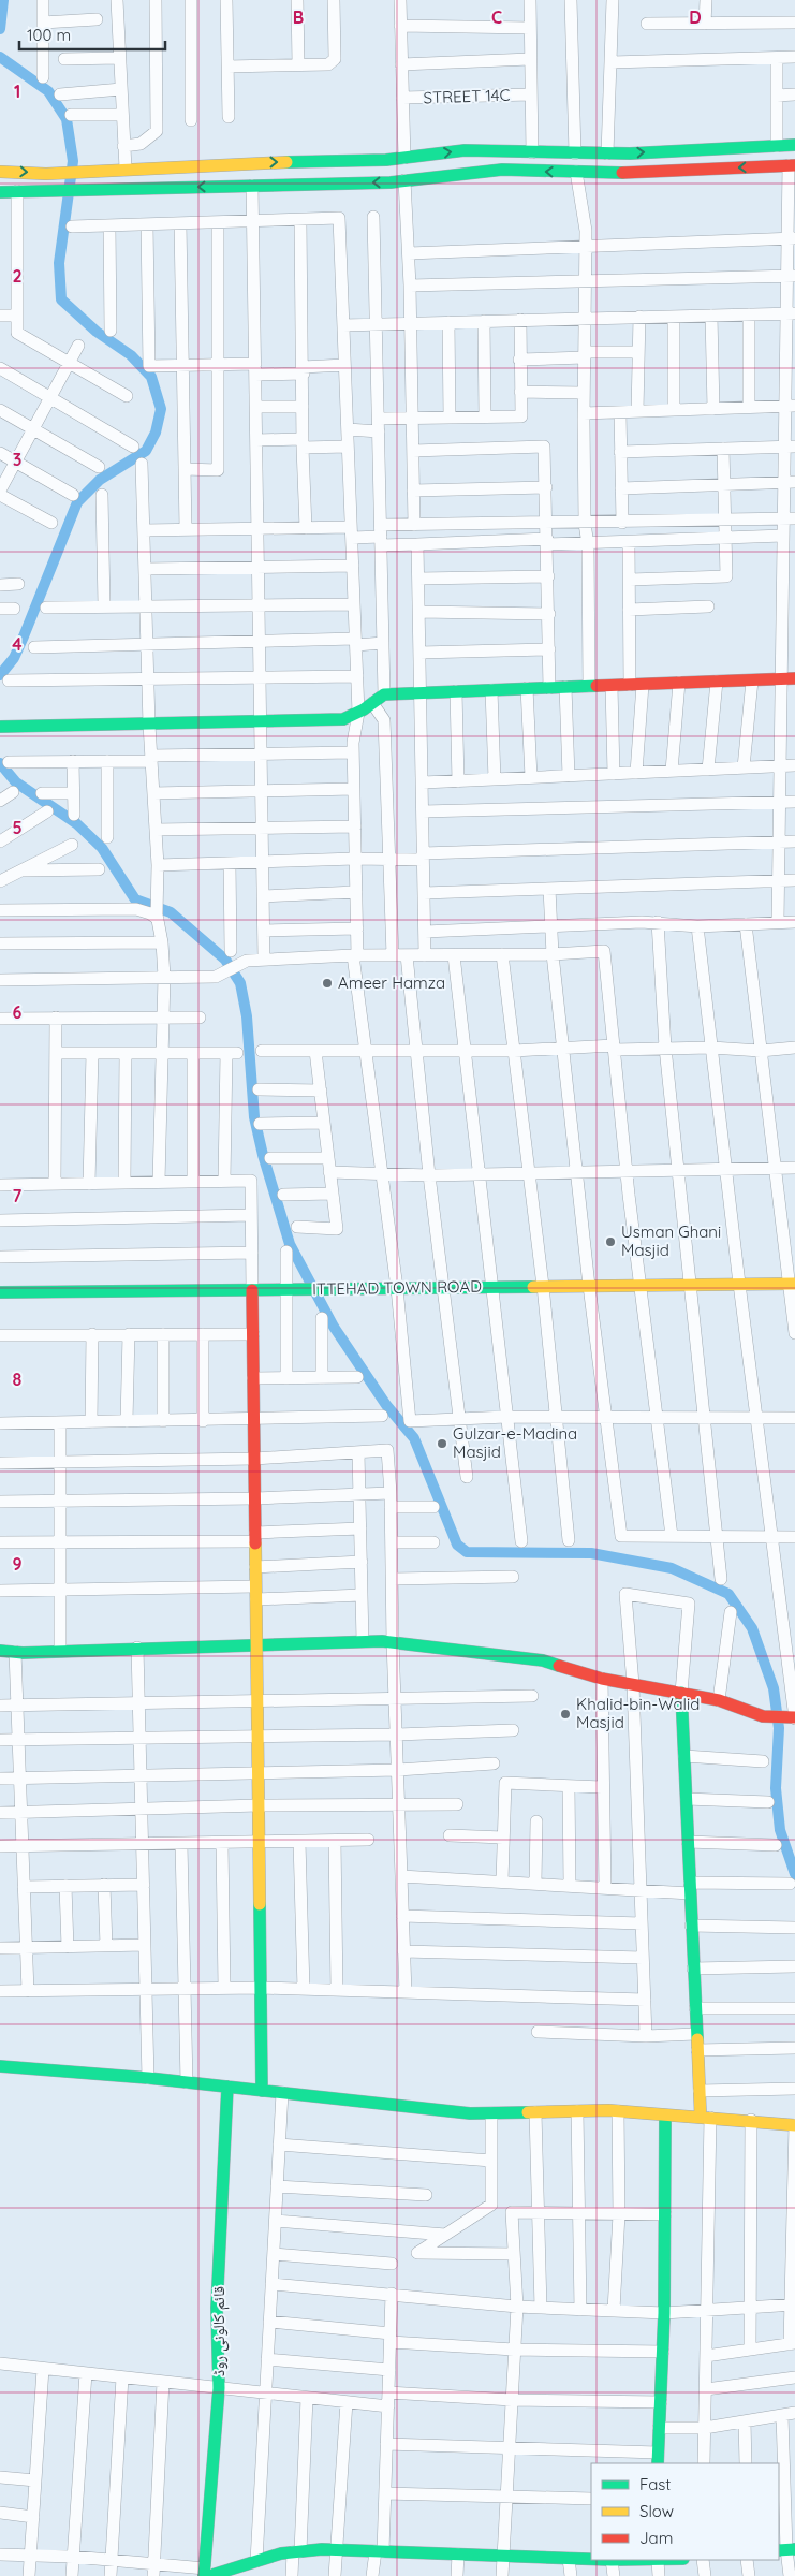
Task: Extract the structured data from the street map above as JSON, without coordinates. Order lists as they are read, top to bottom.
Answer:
{
  "streets": {
    "street": ["STREET 14C", "ITTEHAD TOWN ROAD", "قائم کالونی روڈ"]
  },
  "places": [
    "Ameer Hamza",
    "Usman Ghani Masjid",
    "Gulzar-e-Madina Masjid",
    "Khalid-bin-Walid Masjid"
  ],
  "legend": ["Fast", "Slow", "Jam"],
  "scale_bar": "100 m",
  "grid": {
    "columns": ["B", "C", "D"],
    "rows": [
      "1",
      "2",
      "3",
      "4",
      "5",
      "6",
      "7",
      "8",
      "9"
    ]
  }
}
